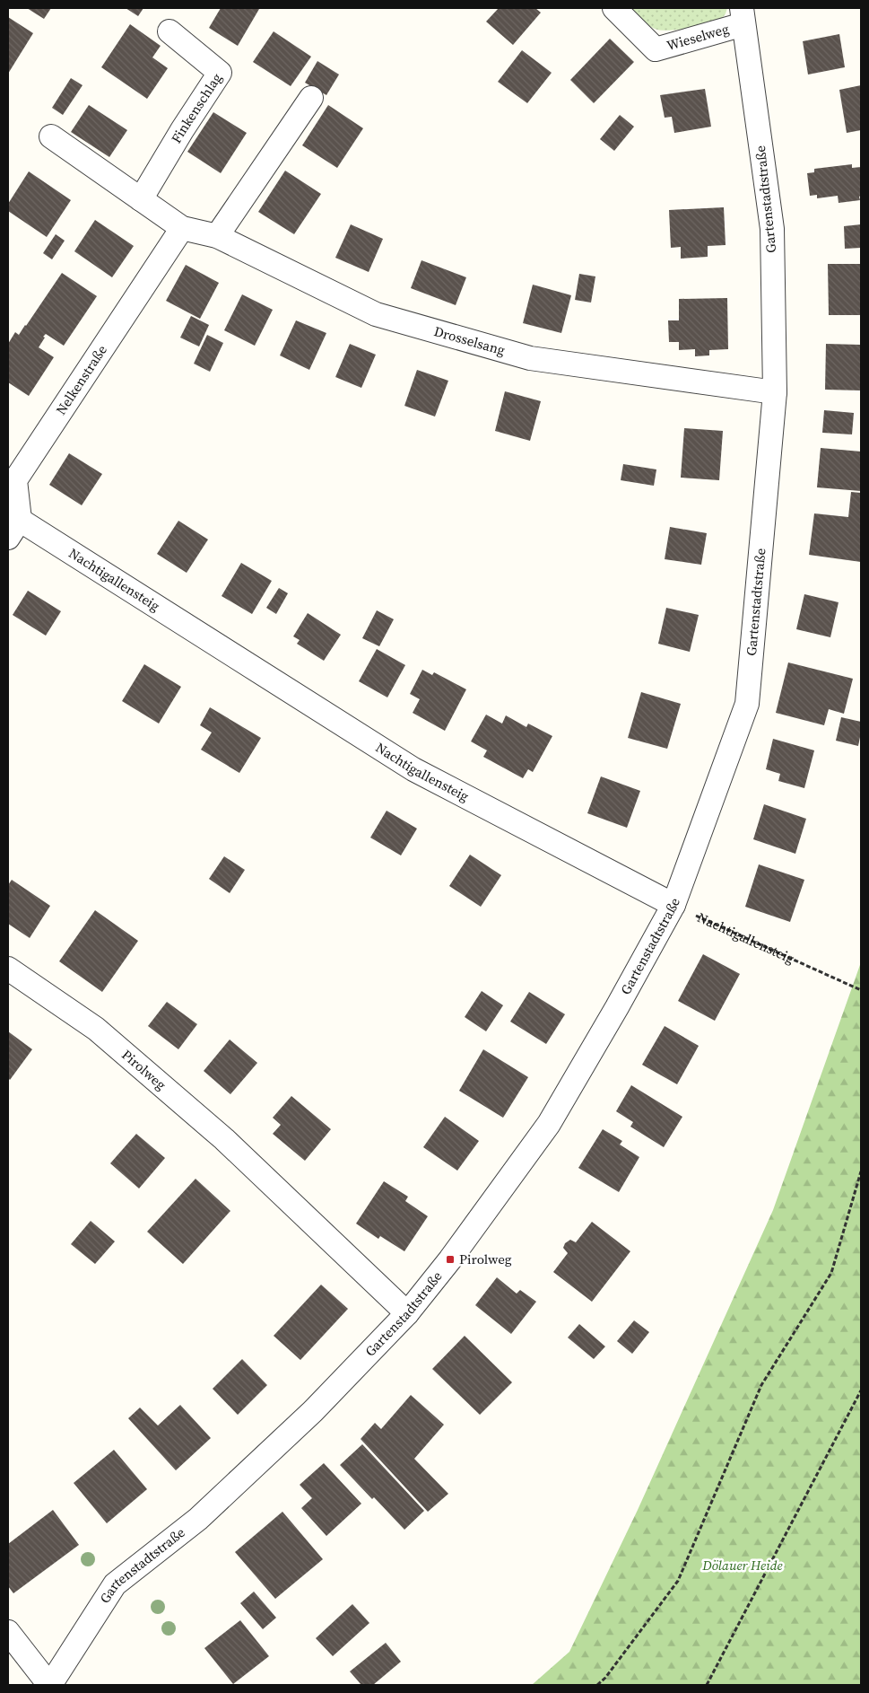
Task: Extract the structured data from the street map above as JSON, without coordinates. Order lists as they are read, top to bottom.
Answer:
{
  "streets": {
    "street": [
      "Wieselweg",
      "Finkenschlag",
      "Gartenstadtstraße",
      "Drosselsang",
      "Nelkenstraße",
      "Nachtigallensteig",
      "Pirolweg"
    ]
  },
  "crossings": [
    ["Wieselweg", "Gartenstadtstraße"],
    ["Gartenstadtstraße", "Drosselsang"],
    ["Gartenstadtstraße", "Nachtigallensteig"],
    ["Gartenstadtstraße", "Pirolweg"],
    ["Drosselsang", "Nelkenstraße"],
    ["Nelkenstraße", "Nachtigallensteig"]
  ],
  "parks": ["Dölauer Heide"],
  "places": {
    "transit": ["Pirolweg"]
  }
}
